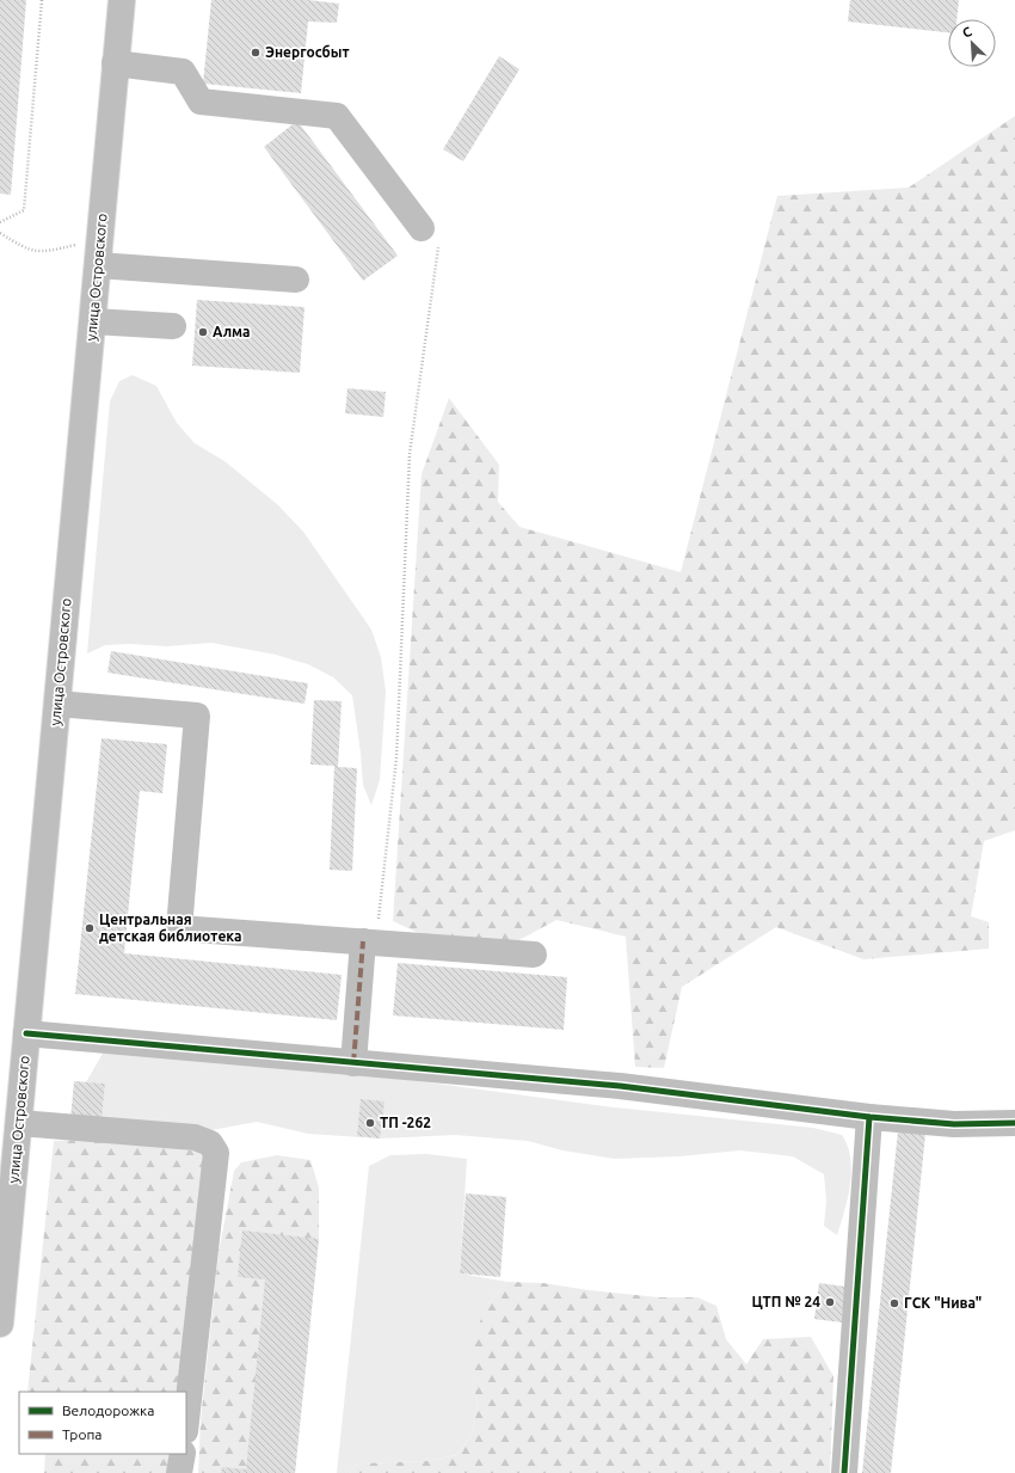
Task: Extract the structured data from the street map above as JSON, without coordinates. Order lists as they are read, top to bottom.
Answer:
{
  "streets": {
    "street": ["улица Островского"]
  },
  "places": [
    "Энергосбыт",
    "Алма",
    "Центральная детская библиотека",
    "ТП -262",
    "ЦТП № 24",
    "ГСК \"Нива\""
  ],
  "legend": ["Велодорожка", "Тропа"],
  "north": "top left"
}
